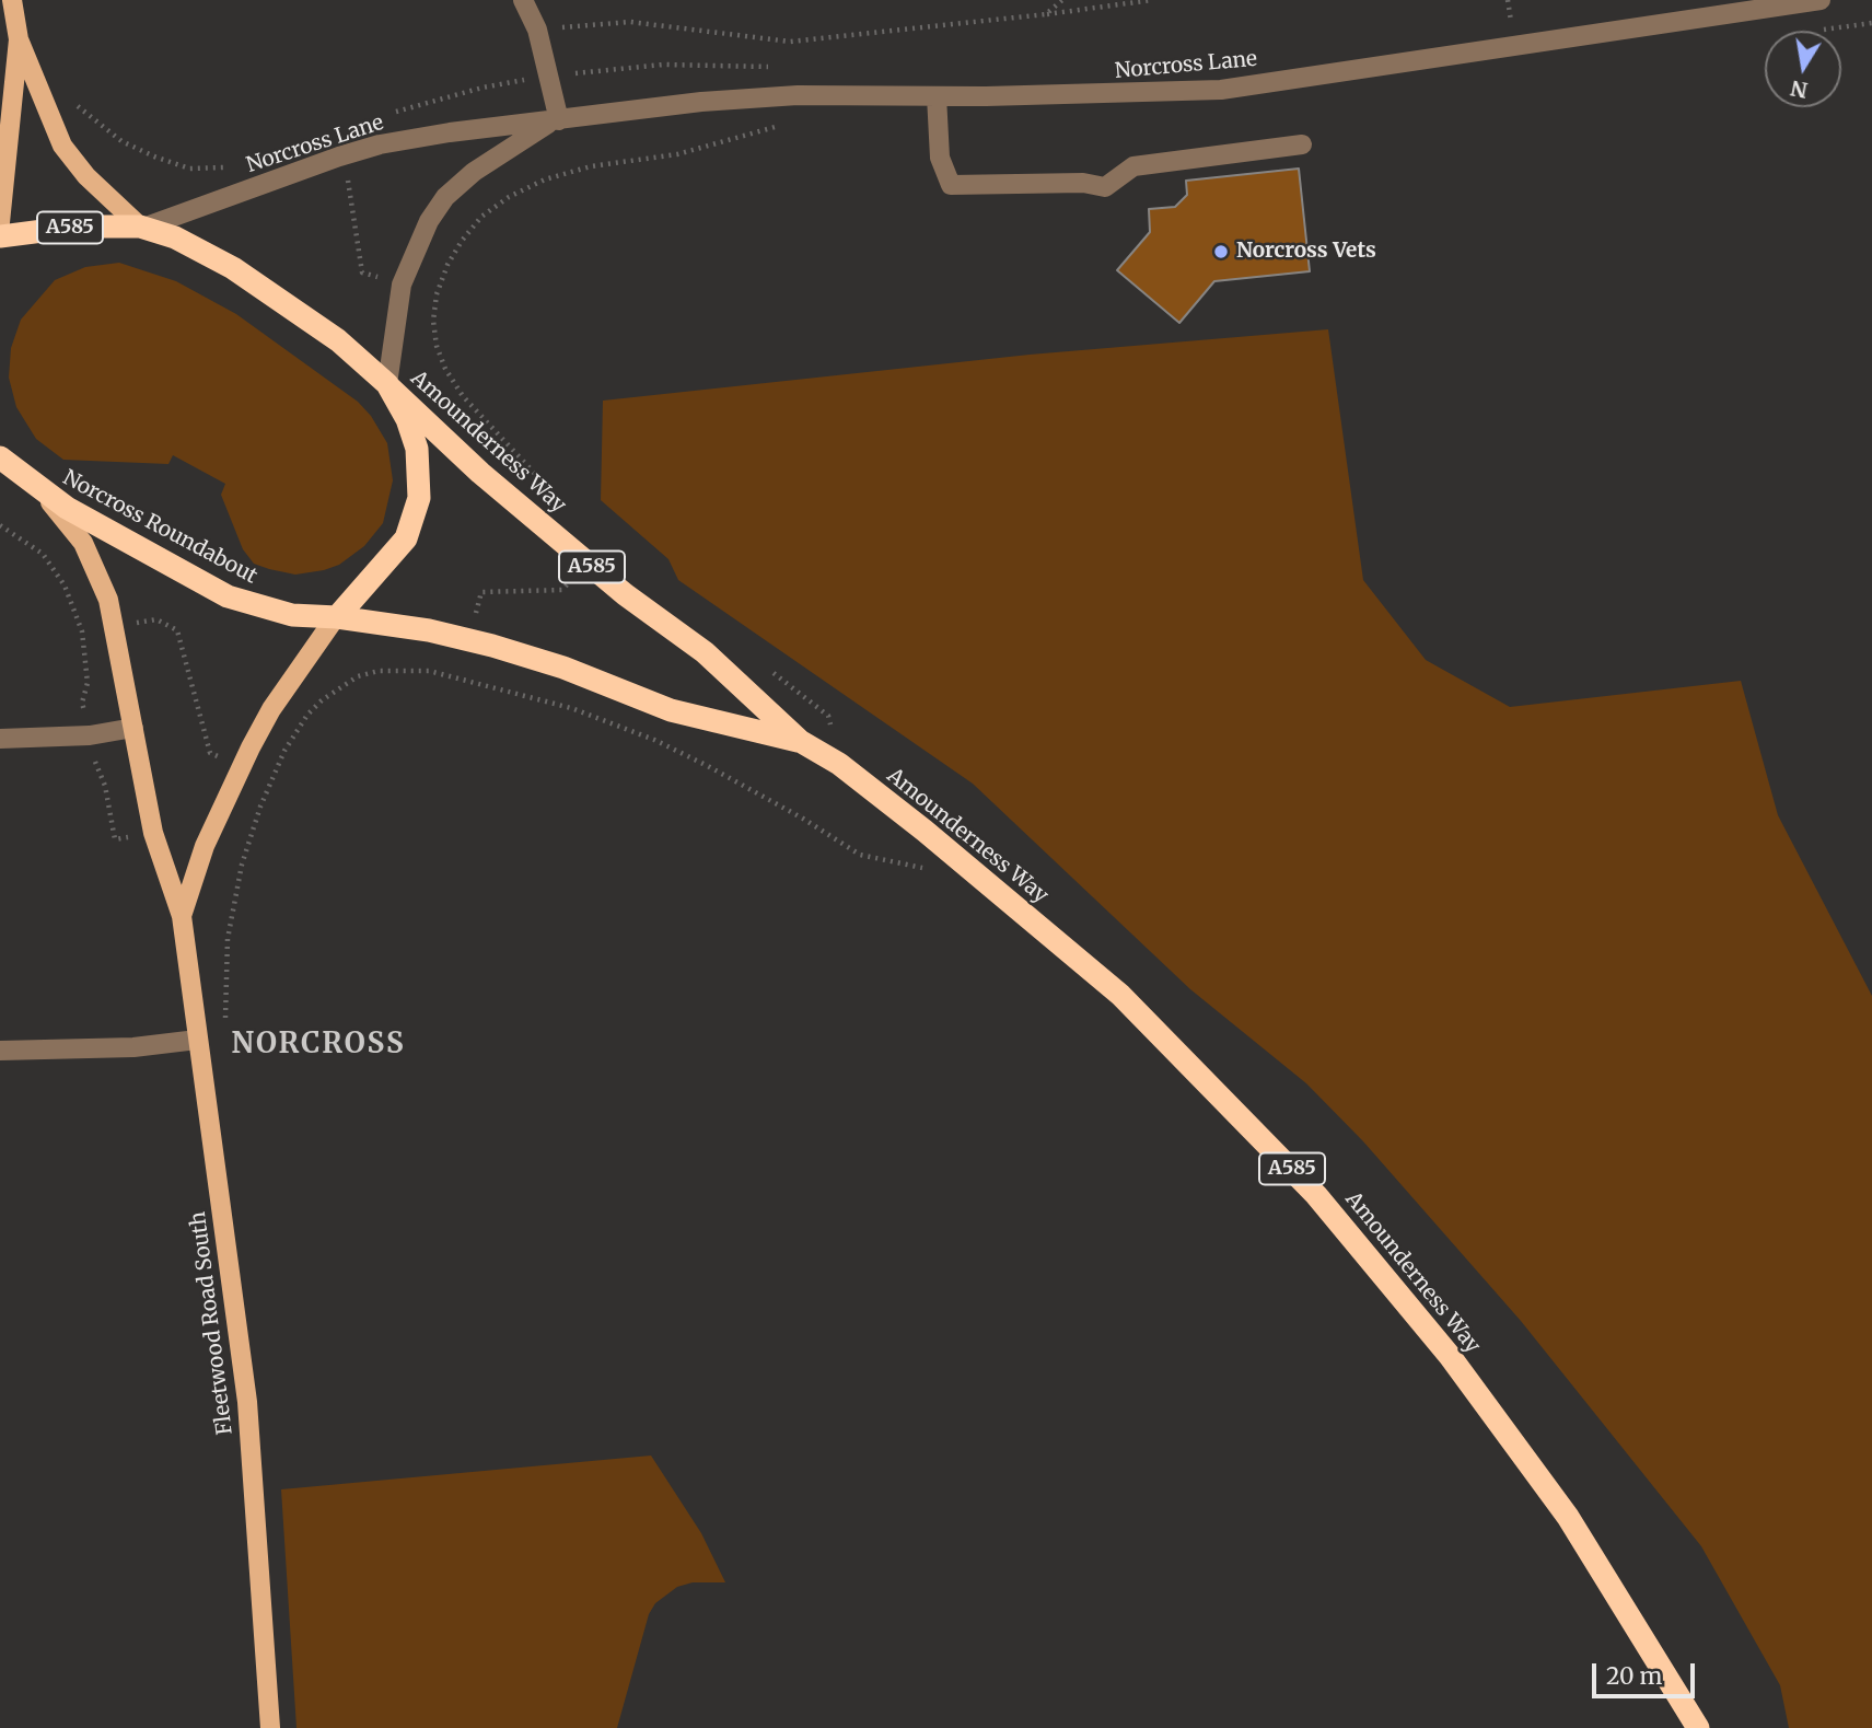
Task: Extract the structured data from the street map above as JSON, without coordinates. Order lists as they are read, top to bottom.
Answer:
{
  "streets": {
    "highway": ["A585", "Amounderness Way", "Norcross Roundabout"],
    "main road": ["Fleetwood Road South"],
    "street": ["Norcross Lane"]
  },
  "crossings": [
    ["Norcross Lane", "A585"],
    ["Norcross Lane", "Amounderness Way"],
    ["A585", "Amounderness Way"],
    ["A585", "Norcross Roundabout"],
    ["A585", "Fleetwood Road South"],
    ["Amounderness Way", "Norcross Roundabout"],
    ["Amounderness Way", "Fleetwood Road South"],
    ["Norcross Roundabout", "Fleetwood Road South"]
  ],
  "districts": ["NORCROSS"],
  "places": ["Norcross Vets"],
  "scale_bar": "20 m",
  "north": "bottom"
}
